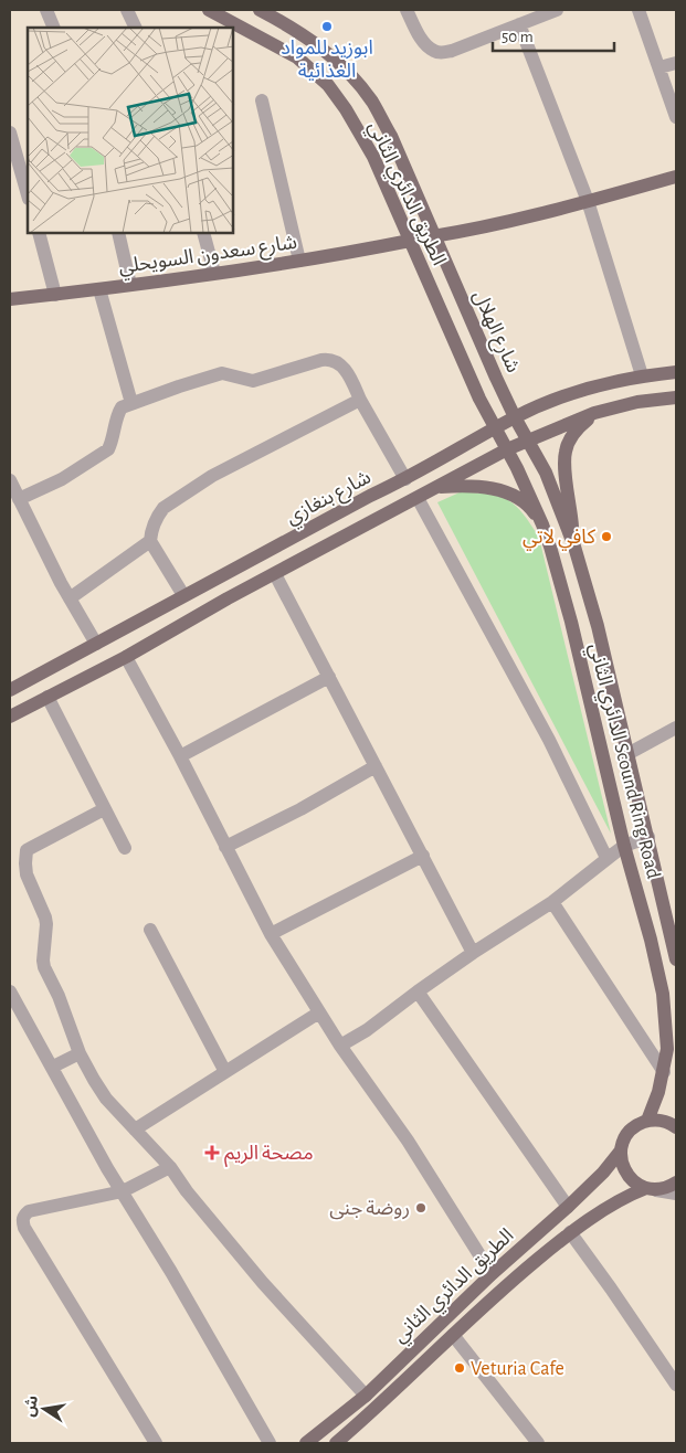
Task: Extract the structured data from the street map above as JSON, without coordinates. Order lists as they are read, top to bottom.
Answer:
{
  "streets": {
    "main road": [
      "الطريق الدائري الثاني",
      "شارع سعدون السويحلي",
      "شارع الهلال",
      "شارع بنغازي",
      "الدائري الثاني Scound Ring Road"
    ]
  },
  "crossings": [
    ["الطريق الدائري الثاني", "شارع سعدون السويحلي"],
    ["الطريق الدائري الثاني", "شارع بنغازي"],
    ["الطريق الدائري الثاني", "الدائري الثاني Scound Ring Road"],
    ["شارع الهلال", "شارع بنغازي"],
    ["شارع الهلال", "الدائري الثاني Scound Ring Road"]
  ],
  "places": {
    "other": [
      "ابوزيد للمواد الغذائية",
      "كافي لاتي",
      "روضة جنى",
      "Veturia Cafe"
    ],
    "health": ["مصحة الريم"]
  },
  "scale_bar": "50 m",
  "north": "left"
}
